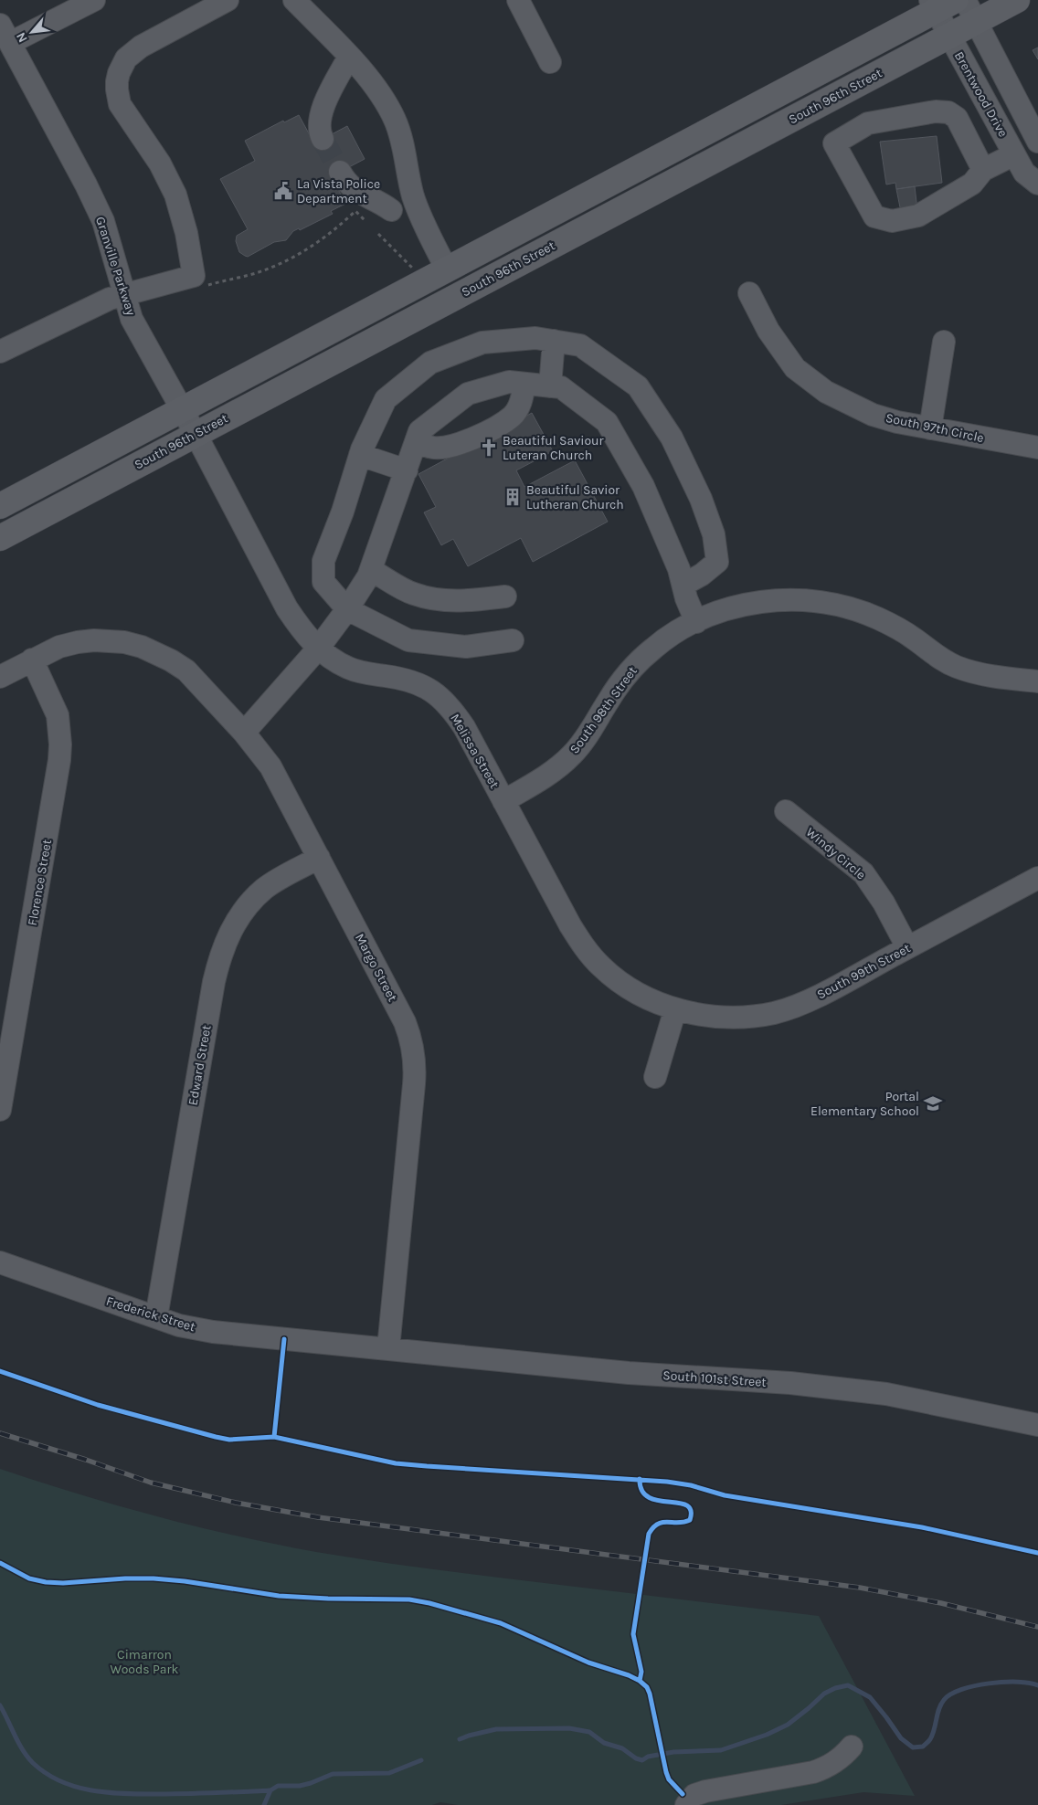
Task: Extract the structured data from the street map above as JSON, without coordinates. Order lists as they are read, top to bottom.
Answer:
{
  "streets": {
    "main road": ["South 96th Street"],
    "street": [
      "Brentwood Drive",
      "Granville Parkway",
      "South 97th Circle",
      "South 98th Street",
      "Melissa Street",
      "Windy Circle",
      "Florence Street",
      "Margo Street",
      "South 99th Street",
      "Edward Street",
      "Frederick Street",
      "South 101st Street"
    ]
  },
  "crossings": [
    ["Brentwood Drive", "South 96th Street"],
    ["South 96th Street", "Granville Parkway"],
    ["South 96th Street", "Melissa Street"],
    ["Granville Parkway", "Melissa Street"],
    ["South 98th Street", "Melissa Street"],
    ["Melissa Street", "South 99th Street"],
    ["Windy Circle", "South 99th Street"],
    ["Florence Street", "Margo Street"],
    ["Margo Street", "Edward Street"],
    ["Margo Street", "Frederick Street"],
    ["Margo Street", "South 101st Street"],
    ["Edward Street", "Frederick Street"],
    ["Frederick Street", "South 101st Street"]
  ],
  "parks": ["Cimarron Woods Park"],
  "places": {
    "public building": ["La Vista Police Department"],
    "church": ["Beautiful Saviour Luteran Church"],
    "building": ["Beautiful Savior Lutheran Church"],
    "school or university": ["Portal Elementary School"]
  },
  "north": "bottom left"
}
